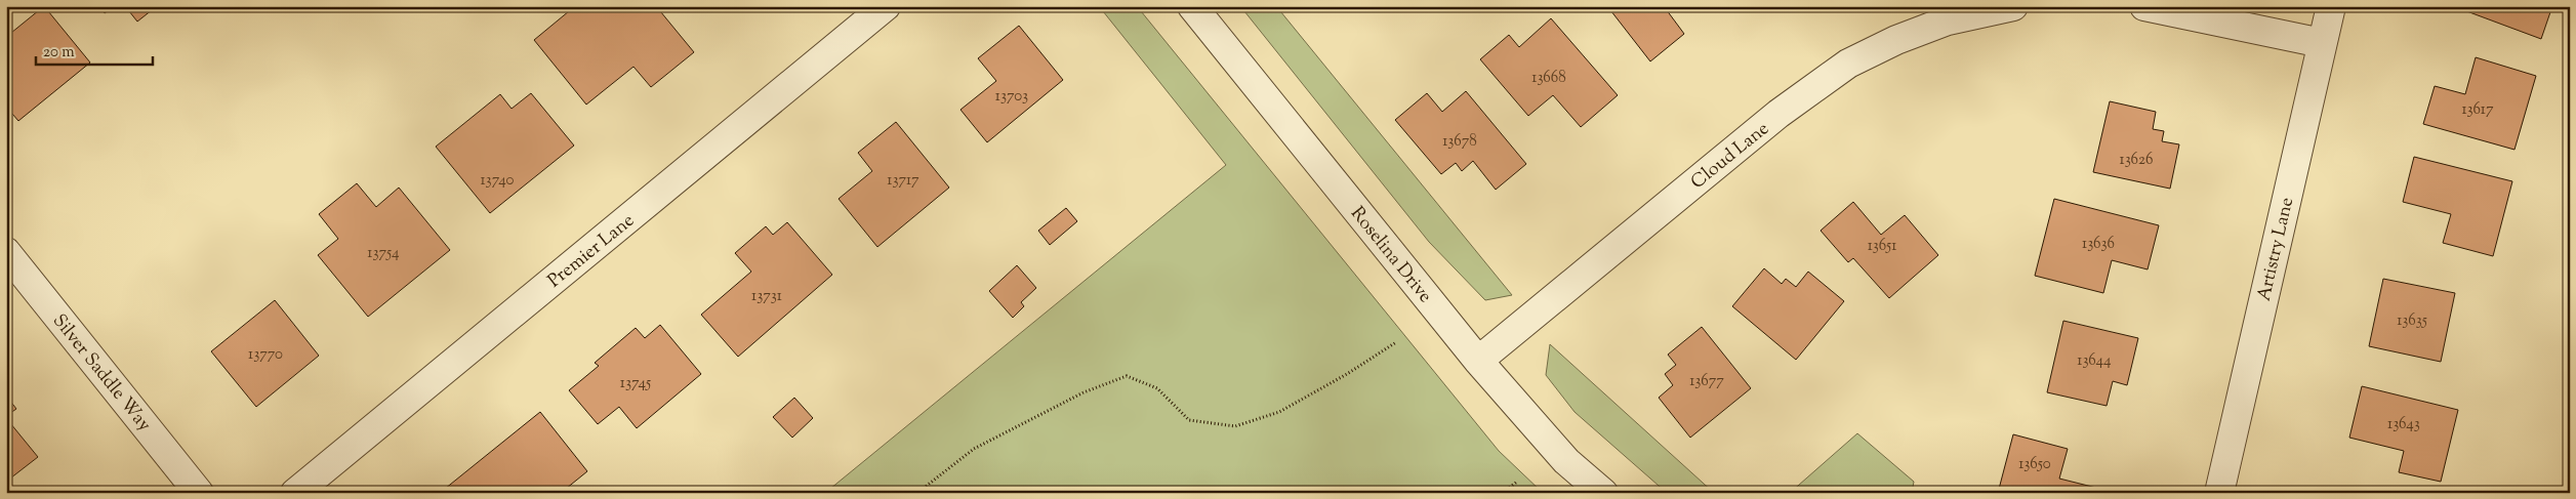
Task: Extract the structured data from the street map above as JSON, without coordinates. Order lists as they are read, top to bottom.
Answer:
{
  "streets": {
    "street": [
      "Cloud Lane",
      "Artistry Lane",
      "Premier Lane",
      "Roselina Drive",
      "Silver Saddle Way"
    ]
  },
  "crossings": [
    ["Cloud Lane", "Roselina Drive"]
  ],
  "house_numbers": [
    "13668",
    "13703",
    "13617",
    "13678",
    "13626",
    "13740",
    "13717",
    "13636",
    "13651",
    "13754",
    "13731",
    "13635",
    "13770",
    "13644",
    "13677",
    "13745",
    "13643",
    "13650"
  ],
  "scale_bar": "20 m"
}
